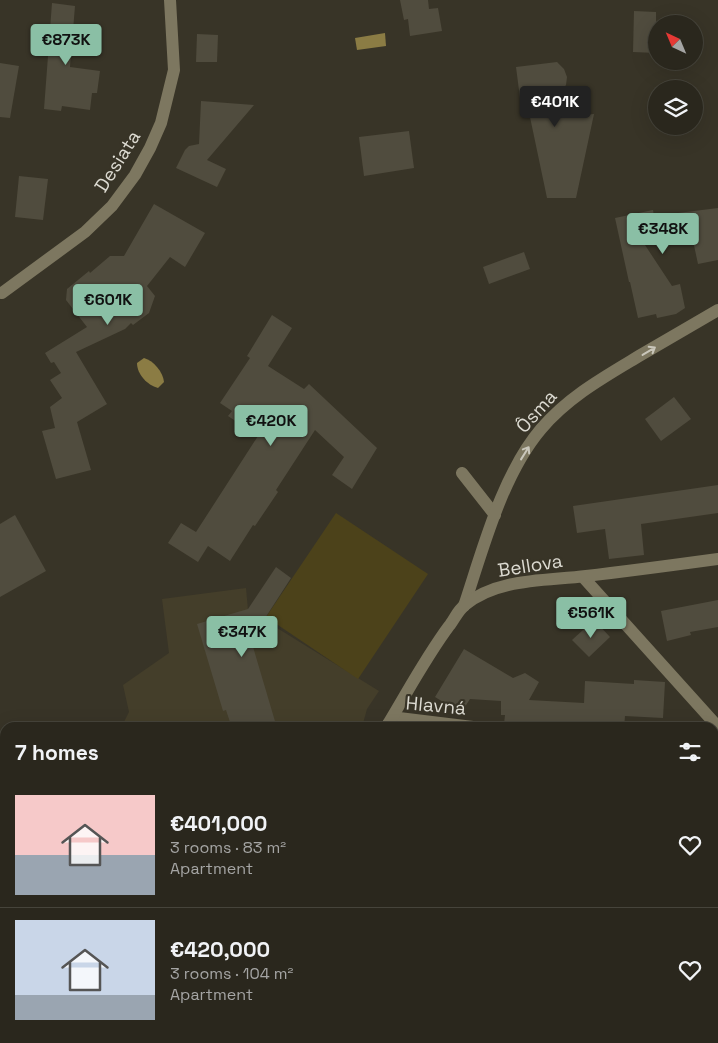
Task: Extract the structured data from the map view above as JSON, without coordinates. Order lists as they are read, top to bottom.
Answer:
{
  "streets": {
    "street": [
      "Desiata",
      "Ôsma",
      "Bellova",
      "Hlavná"
    ]
  },
  "crossings": [
    ["Ôsma", "Bellova"]
  ],
  "one_way": ["Ôsma"],
  "north": "top left",
  "page": {
    "price": [
      "€873K",
      "€401K",
      "€348K",
      "€601K",
      "€420K",
      "€561K",
      "€347K"
    ],
    "heading": "7 homes",
    "list": [
      {
        "name": "€401,000",
        "note": "3 rooms · 83 m² · Apartment"
      },
      {
        "name": "€420,000",
        "note": "3 rooms · 104 m² · Apartment"
      }
    ]
  }
}
